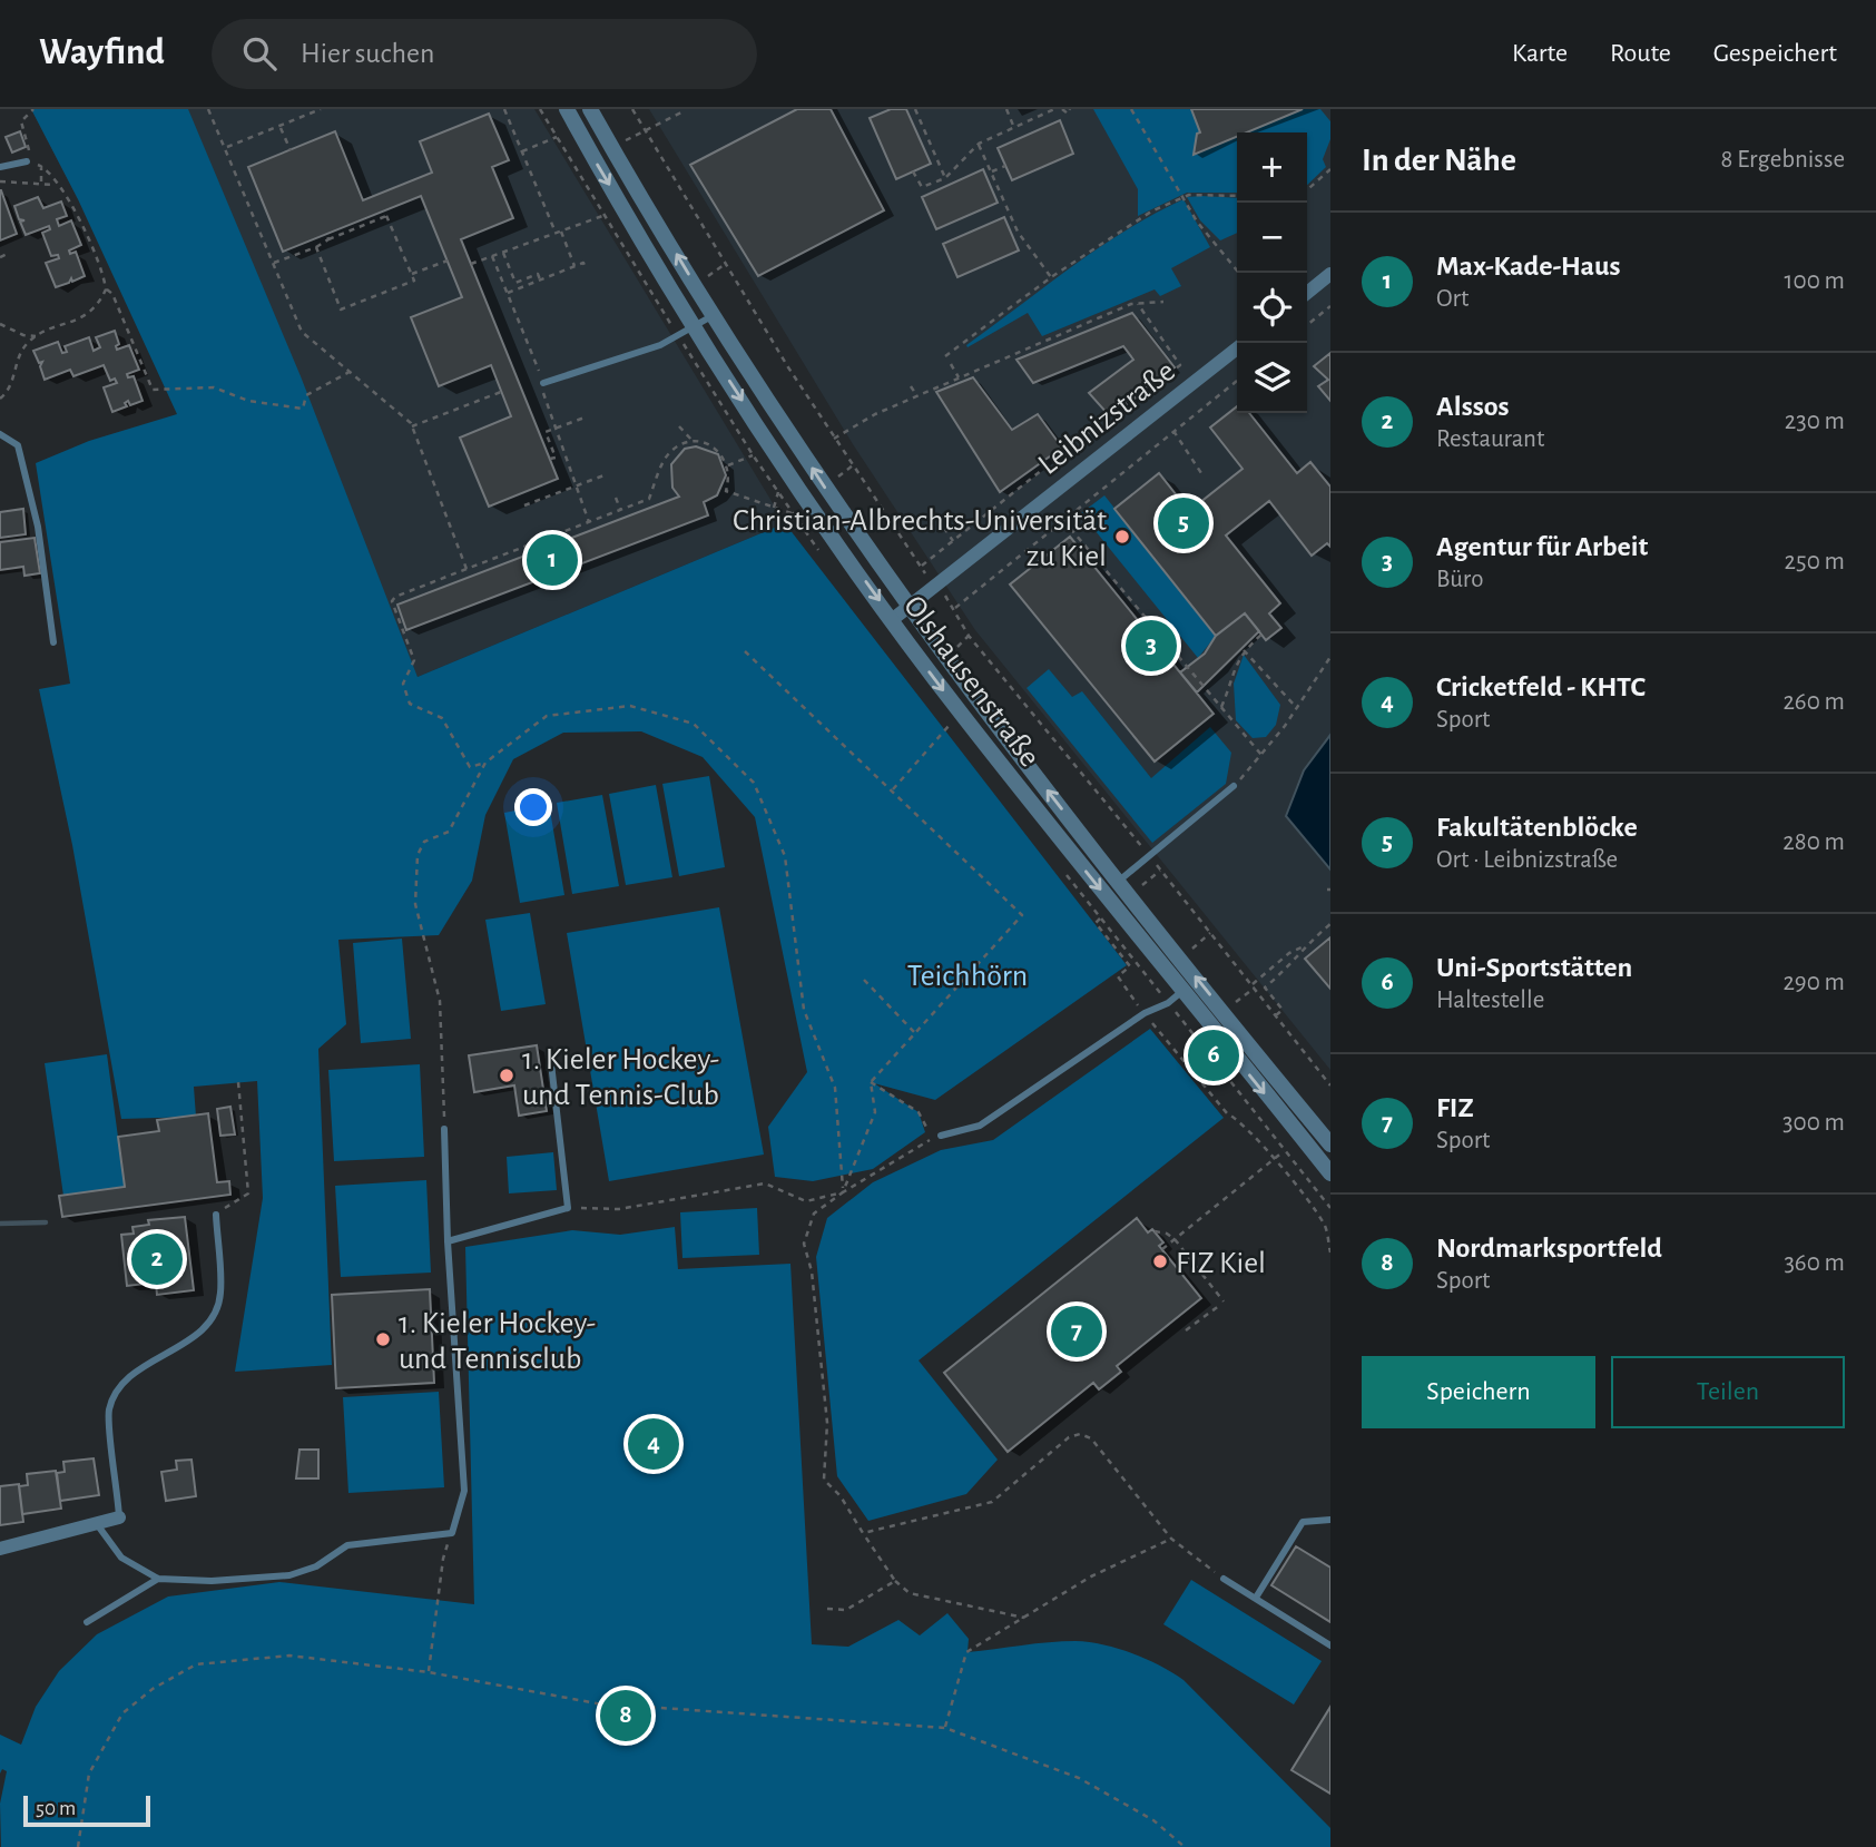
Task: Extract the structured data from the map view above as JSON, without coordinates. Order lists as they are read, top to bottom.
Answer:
{
  "streets": {
    "street": ["Leibnizstraße", "Olshausenstraße"]
  },
  "crossings": [
    ["Leibnizstraße", "Olshausenstraße"]
  ],
  "parks": ["Teichhörn"],
  "places": [
    "Christian-Albrechts-Universität zu Kiel",
    "1. Kieler Hockey- und Tennis-Club",
    "FIZ Kiel",
    "1. Kieler Hockey- und Tennisclub"
  ],
  "scale_bar": "50 m",
  "page": {
    "header": "Wayfind",
    "search": "Hier suchen",
    "nav": ["Karte", "Route", "Gespeichert"],
    "heading": ["In der Nähe", "8 Ergebnisse"],
    "map_buttons": ["+", "−"],
    "list": [
      {
        "mark": "1",
        "name": "Max-Kade-Haus",
        "note": "Ort",
        "value": "100 m"
      },
      {
        "mark": "2",
        "name": "Alssos",
        "note": "Restaurant",
        "value": "230 m"
      },
      {
        "mark": "3",
        "name": "Agentur für Arbeit",
        "note": "Büro",
        "value": "250 m"
      },
      {
        "mark": "4",
        "name": "Cricketfeld - KHTC",
        "note": "Sport",
        "value": "260 m"
      },
      {
        "mark": "5",
        "name": "Fakultätenblöcke",
        "note": "Ort · Leibnizstraße",
        "value": "280 m"
      },
      {
        "mark": "6",
        "name": "Uni-Sportstätten",
        "note": "Haltestelle",
        "value": "290 m"
      },
      {
        "mark": "7",
        "name": "FIZ",
        "note": "Sport",
        "value": "300 m"
      },
      {
        "mark": "8",
        "name": "Nordmarksportfeld",
        "note": "Sport",
        "value": "360 m"
      }
    ],
    "pins": [
      "5",
      "1",
      "3",
      "6",
      "2",
      "7",
      "4",
      "8"
    ],
    "buttons": ["Speichern", "Teilen"],
    "scale": "50 m"
  }
}
